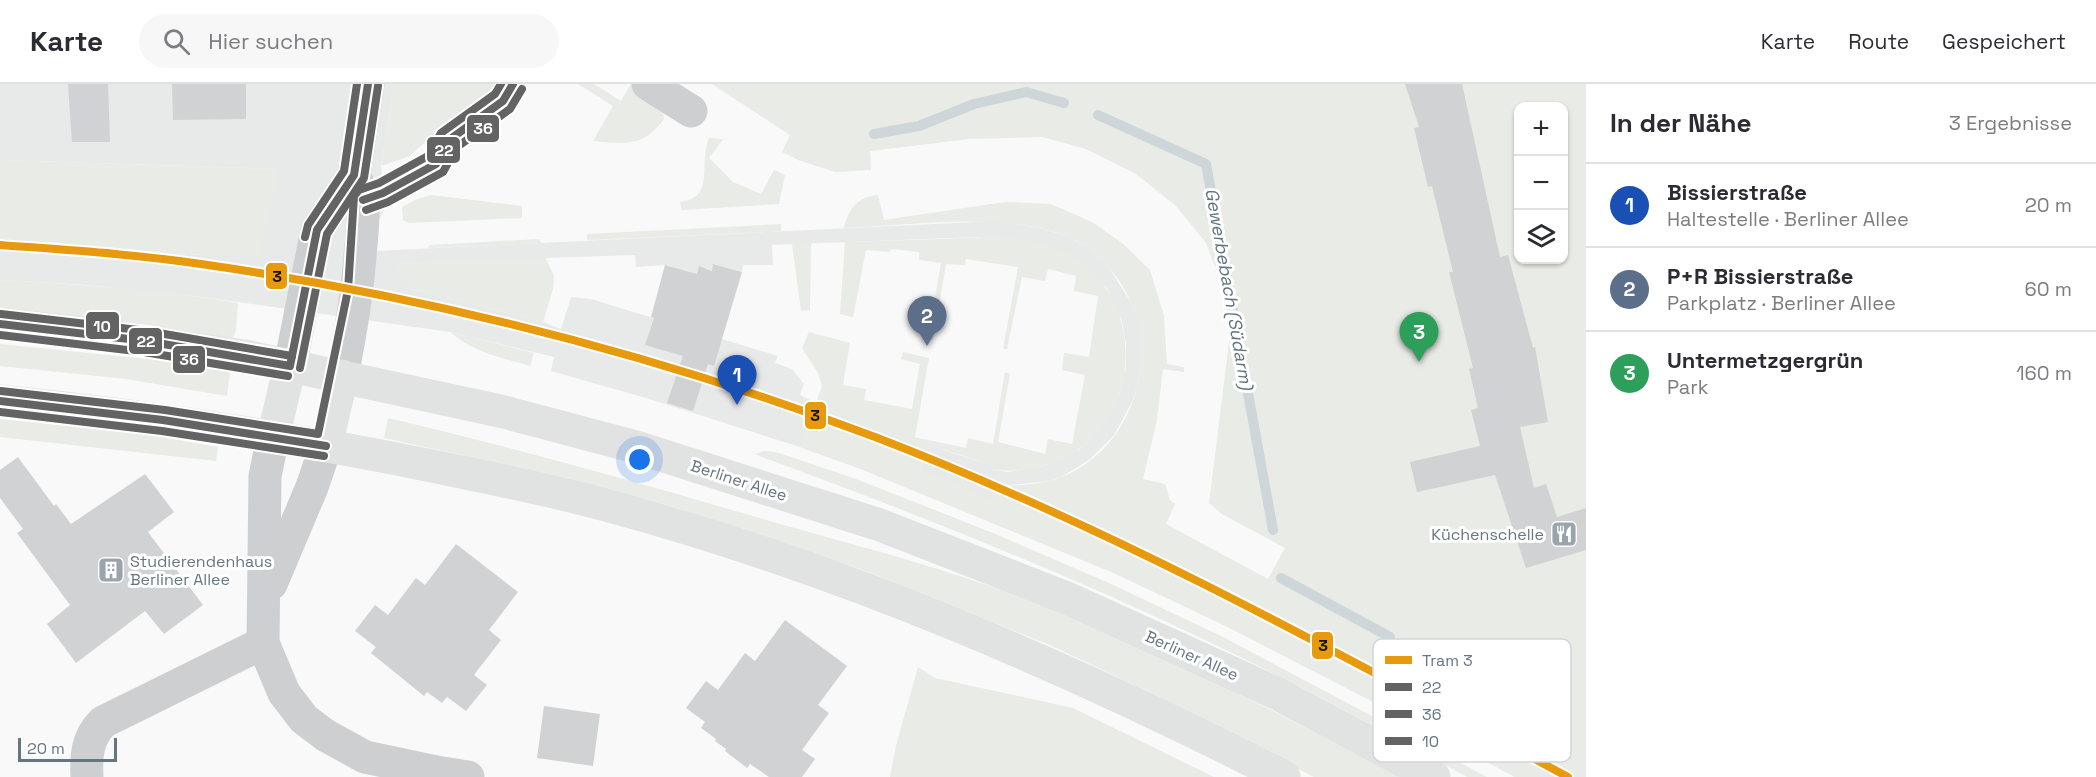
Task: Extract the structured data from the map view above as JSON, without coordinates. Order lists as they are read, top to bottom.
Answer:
{
  "streets": {
    "main road": ["Berliner Allee"]
  },
  "water": ["Gewerbebach (Südarm)"],
  "places": {
    "restaurant": ["Küchenschelle"],
    "building": ["Studierendenhaus Berliner Allee"]
  },
  "lines": [
    "transit line 22",
    "transit line 10",
    "transit line 36",
    "tram line 3"
  ],
  "legend": [
    "Tram 3",
    "22",
    "36",
    "10"
  ],
  "scale_bar": "20 m",
  "page": {
    "header": "Karte",
    "search": "Hier suchen",
    "nav": ["Karte", "Route", "Gespeichert"],
    "heading": ["In der Nähe", "3 Ergebnisse"],
    "map_buttons": ["+", "−"],
    "list": [
      {
        "mark": "1",
        "name": "Bissierstraße",
        "note": "Haltestelle · Berliner Allee",
        "value": "20 m"
      },
      {
        "mark": "2",
        "name": "P+R Bissierstraße",
        "note": "Parkplatz · Berliner Allee",
        "value": "60 m"
      },
      {
        "mark": "3",
        "name": "Untermetzgergrün",
        "note": "Park",
        "value": "160 m"
      }
    ],
    "pins": ["2", "3", "1"],
    "scale": "20 m"
  }
}
